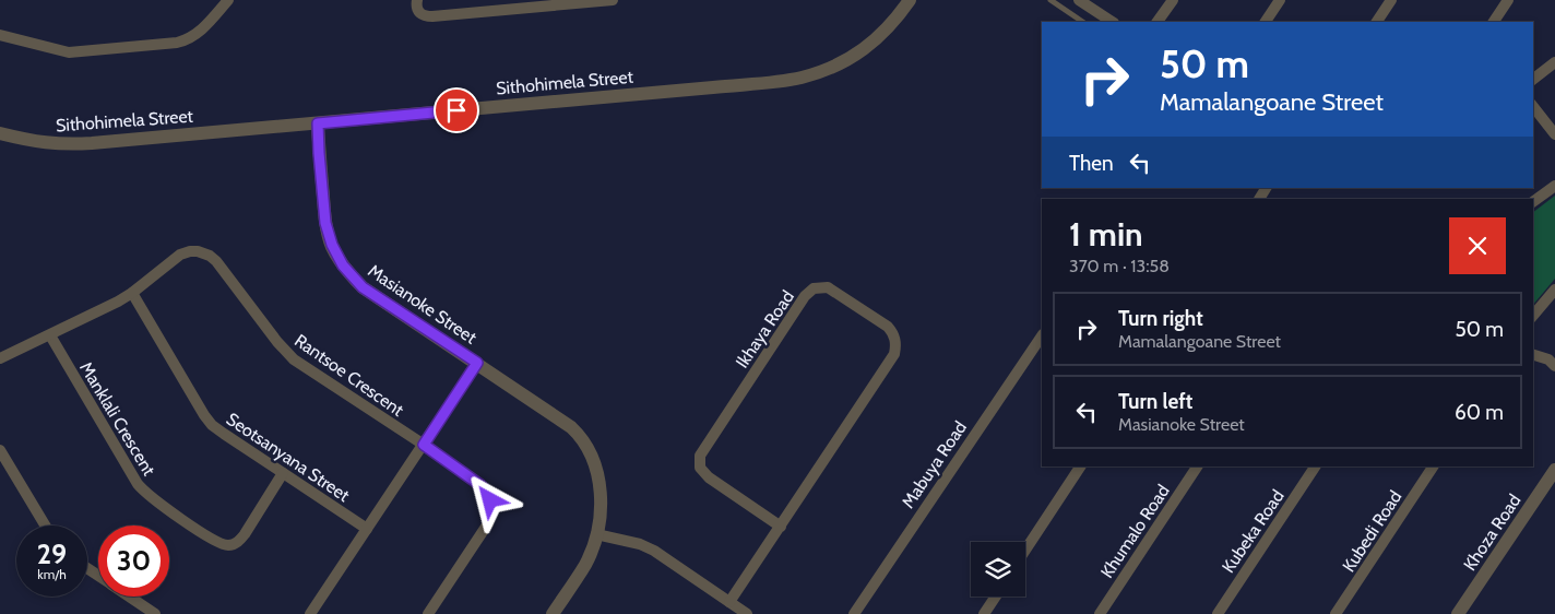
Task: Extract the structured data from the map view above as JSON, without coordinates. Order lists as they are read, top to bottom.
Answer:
{
  "streets": {
    "street": [
      "Sithohimela Street",
      "Masianoke Street",
      "Ikhaya Road",
      "Rantsoe Crescent",
      "Manklali Crescent",
      "Seotsanyana Street",
      "Mabuya Road",
      "Khumalo Road",
      "Kubeka Road",
      "Kubedi Road",
      "Khoza Road"
    ]
  },
  "crossings": [
    ["Sithohimela Street", "Masianoke Street"],
    ["Rantsoe Crescent", "Manklali Crescent"],
    ["Rantsoe Crescent", "Seotsanyana Street"],
    ["Manklali Crescent", "Seotsanyana Street"]
  ],
  "page": {
    "turn": ["50 m", "Mamalangoane Street"],
    "then": "Then",
    "heading": ["1 min", "370 m · 13:58"],
    "list": [
      {
        "name": "Turn right",
        "note": "Mamalangoane Street",
        "value": "50 m"
      },
      {
        "name": "Turn left",
        "note": "Masianoke Street",
        "value": "60 m"
      }
    ],
    "speed": "29 km/h",
    "limit": "30"
  }
}
